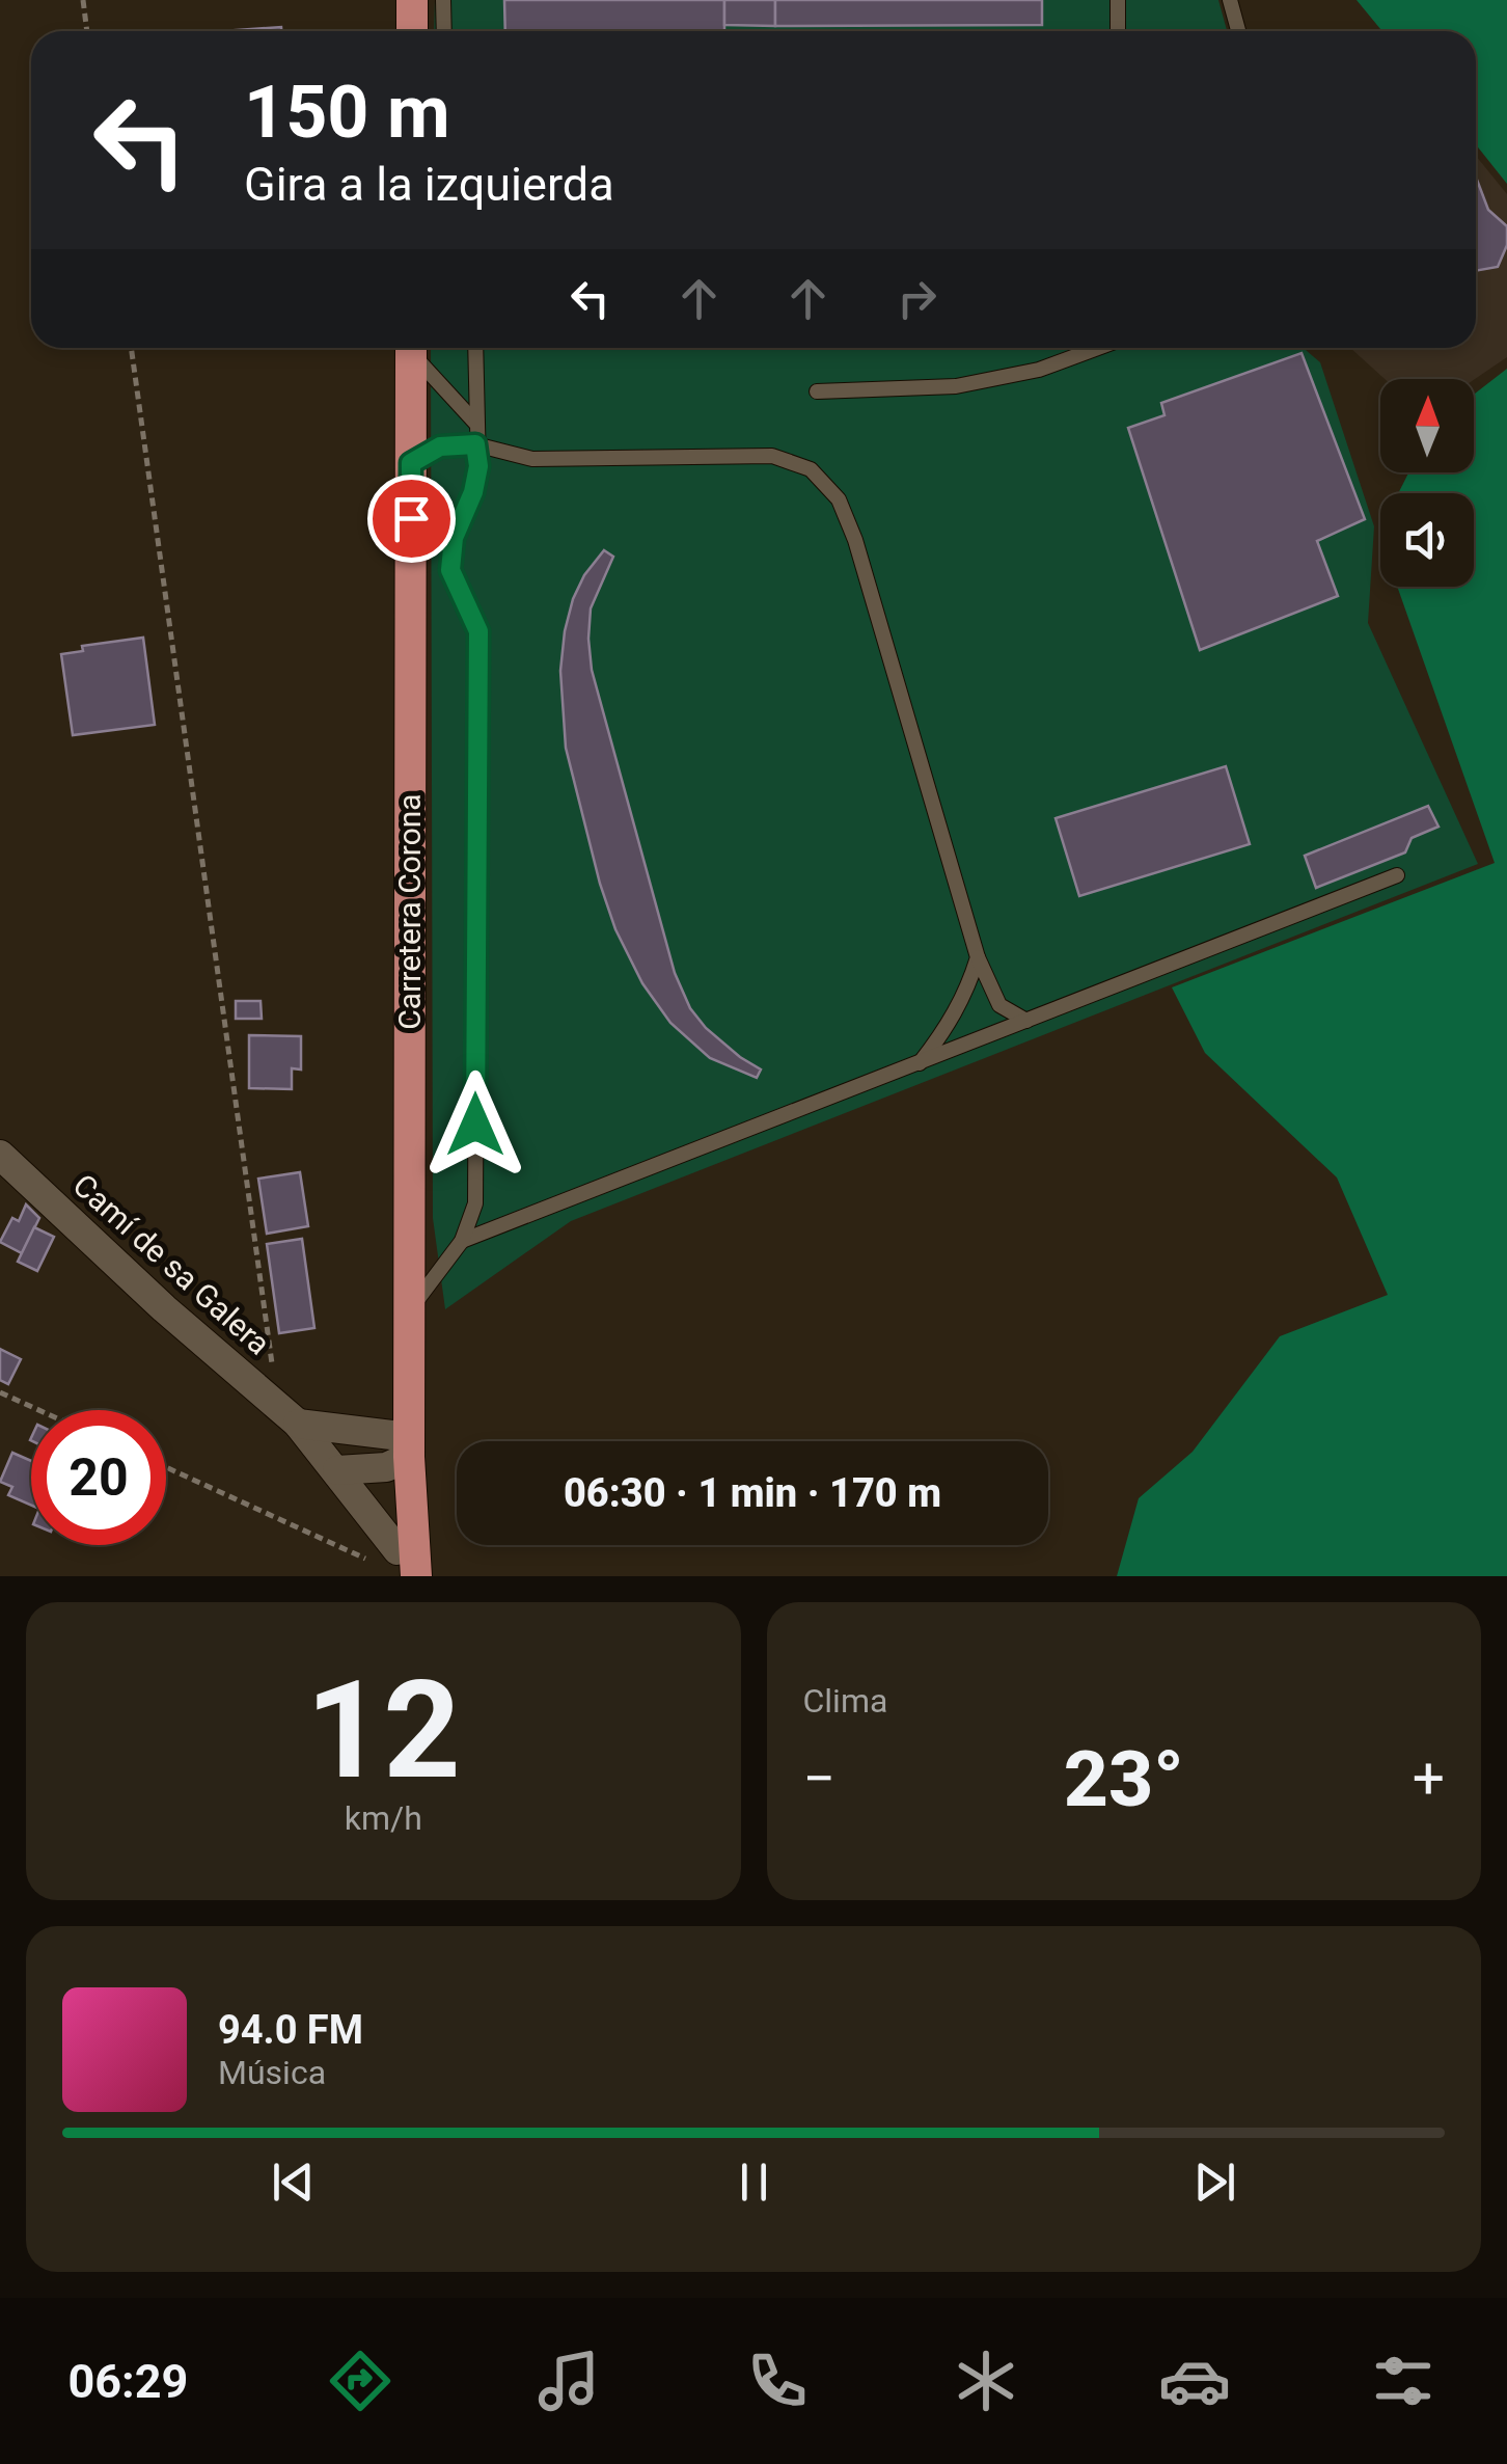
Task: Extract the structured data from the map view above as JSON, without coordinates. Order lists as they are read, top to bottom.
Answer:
{
  "streets": {
    "main road": ["Carretera Corona"],
    "street": ["Camí de sa Galera"]
  },
  "crossings": [
    ["Carretera Corona", "Camí de sa Galera"]
  ],
  "north": "top",
  "page": {
    "turn": ["150 m", "Gira a la izquierda"],
    "limit": "20",
    "trip": "06:30 · 1 min · 170 m",
    "tile": [
      ["12", "km/h"],
      "Clima"
    ],
    "heat": ["−", "23°", "+"],
    "song": ["94.0 FM", "Música"],
    "tabs": "06:29"
  }
}
